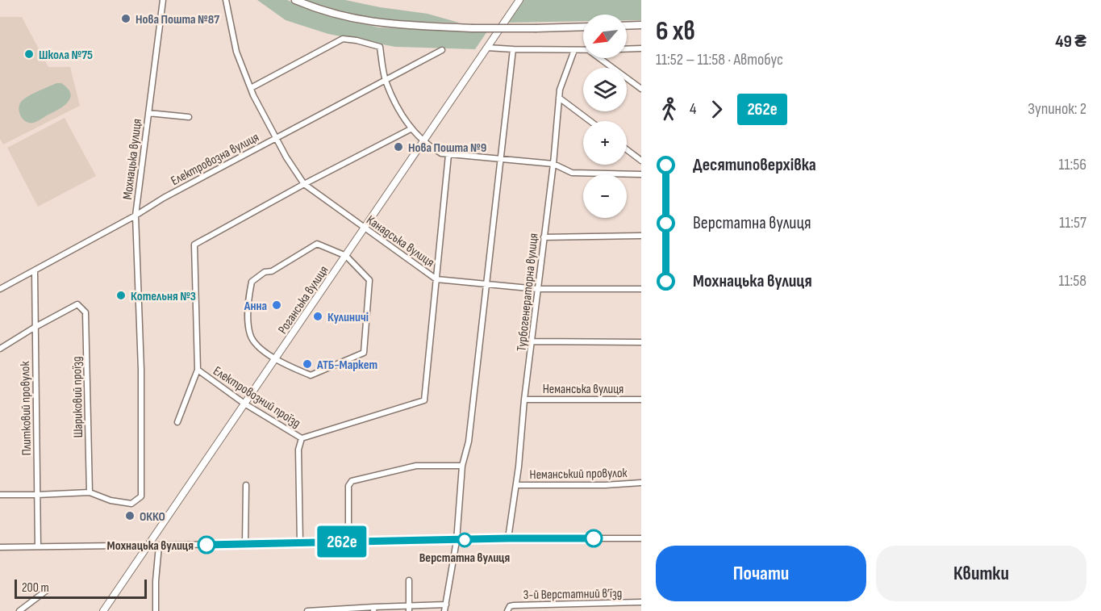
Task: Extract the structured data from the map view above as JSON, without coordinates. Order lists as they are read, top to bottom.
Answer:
{
  "streets": {
    "main road": ["Роганська вулиця"],
    "street": [
      "Електровозна вулиця",
      "Мохнацька вулиця",
      "Канадська вулиця",
      "Турбогенераторна вулиця",
      "Неманська вулиця",
      "Електровозний проїзд",
      "Шариковий проїзд",
      "Плитковий провулок",
      "Неманський провулок",
      "3-й Верстатний в’їзд"
    ]
  },
  "crossings": [
    ["Електровозна вулиця", "Мохнацька вулиця"],
    ["Електровозна вулиця", "Плитковий провулок"],
    ["Мохнацька вулиця", "Шариковий проїзд"],
    ["Канадська вулиця", "Турбогенераторна вулиця"],
    ["Канадська вулиця", "Роганська вулиця"],
    ["Канадська вулиця", "Електровозний проїзд"],
    ["Турбогенераторна вулиця", "Неманська вулиця"],
    ["Турбогенераторна вулиця", "Неманський провулок"],
    ["Роганська вулиця", "Електровозний проїзд"],
    ["Шариковий проїзд", "Плитковий провулок"]
  ],
  "places": [
    "Нова Пошта №87",
    "Школа №75",
    "Нова Пошта №9",
    "Котельня №3",
    "Анна",
    "Кулиничі",
    "АТБ-Маркет",
    "ОККО",
    "Верстатна вулиця",
    "Мохнацька вулиця"
  ],
  "lines": ["bus line 262е"],
  "scale_bar": "200 m",
  "north": "bottom left",
  "page": {
    "on_map": "262е",
    "heading": ["6 хв", "11:52 – 11:58 · Автобус", "49 ₴"],
    "map_buttons": ["+", "−"],
    "legs": ["4", "262е", "Зупинок: 2"],
    "list": [
      {
        "name": "Десятиповерхівка",
        "value": "11:56"
      },
      {
        "name": "Верстатна вулиця",
        "value": "11:57"
      },
      {
        "name": "Мохнацька вулиця",
        "value": "11:58"
      }
    ],
    "buttons": ["Почати", "Квитки"],
    "scale": "200 m"
  }
}
